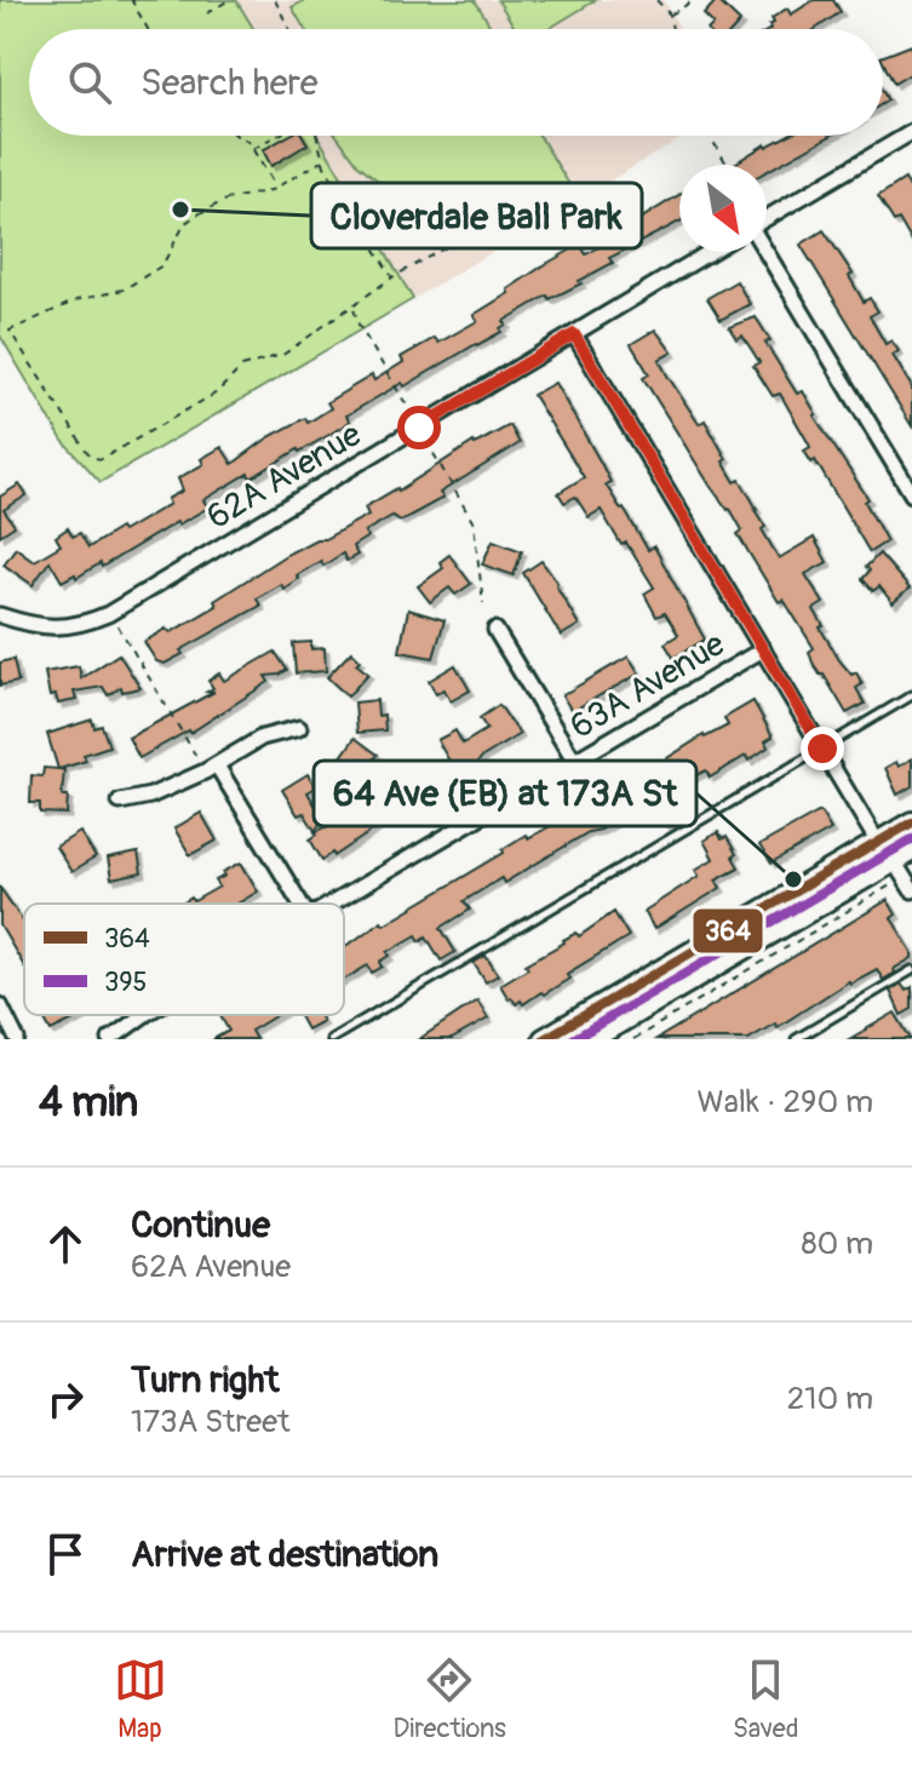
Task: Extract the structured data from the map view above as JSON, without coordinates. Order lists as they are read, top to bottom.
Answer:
{
  "streets": {
    "street": ["62A Avenue", "63A Avenue"]
  },
  "places": ["Cloverdale Ball Park", "64 Ave (EB) at 173A St"],
  "lines": ["transit line 364", "transit line 395"],
  "legend": ["364", "395"],
  "north": "bottom right",
  "page": {
    "search": "Search here",
    "heading": ["4 min", "Walk · 290 m"],
    "list": [
      ["Continue", "62A Avenue", "80 m"],
      ["Turn right", "173A Street", "210 m"],
      "Arrive at destination"
    ],
    "nav": ["Map", "Directions", "Saved"]
  }
}
